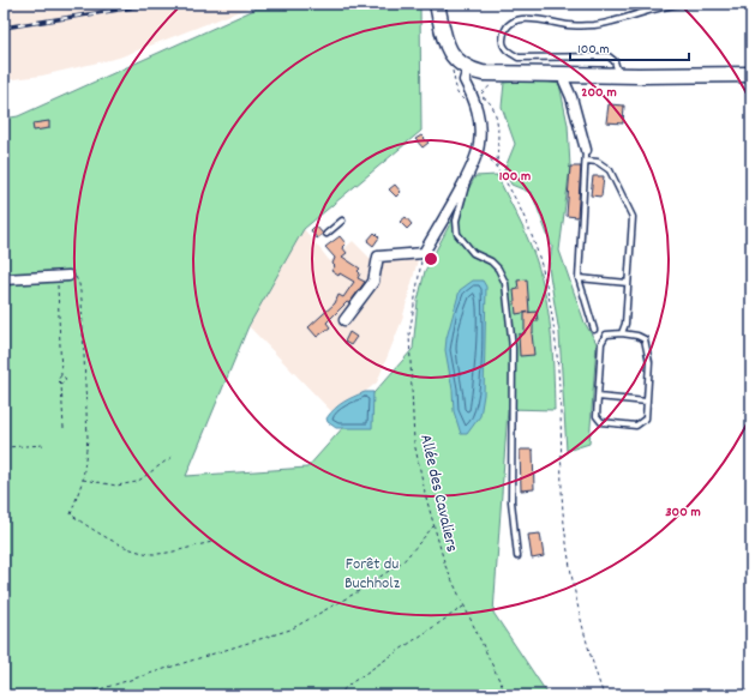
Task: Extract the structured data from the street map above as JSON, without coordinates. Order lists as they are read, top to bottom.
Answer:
{
  "streets": {
    "path": ["Allée des Cavaliers"]
  },
  "parks": ["Forêt du Buchholz"],
  "scale_bar": "100 m",
  "rings": ["200 m", "100 m", "300 m"]
}
